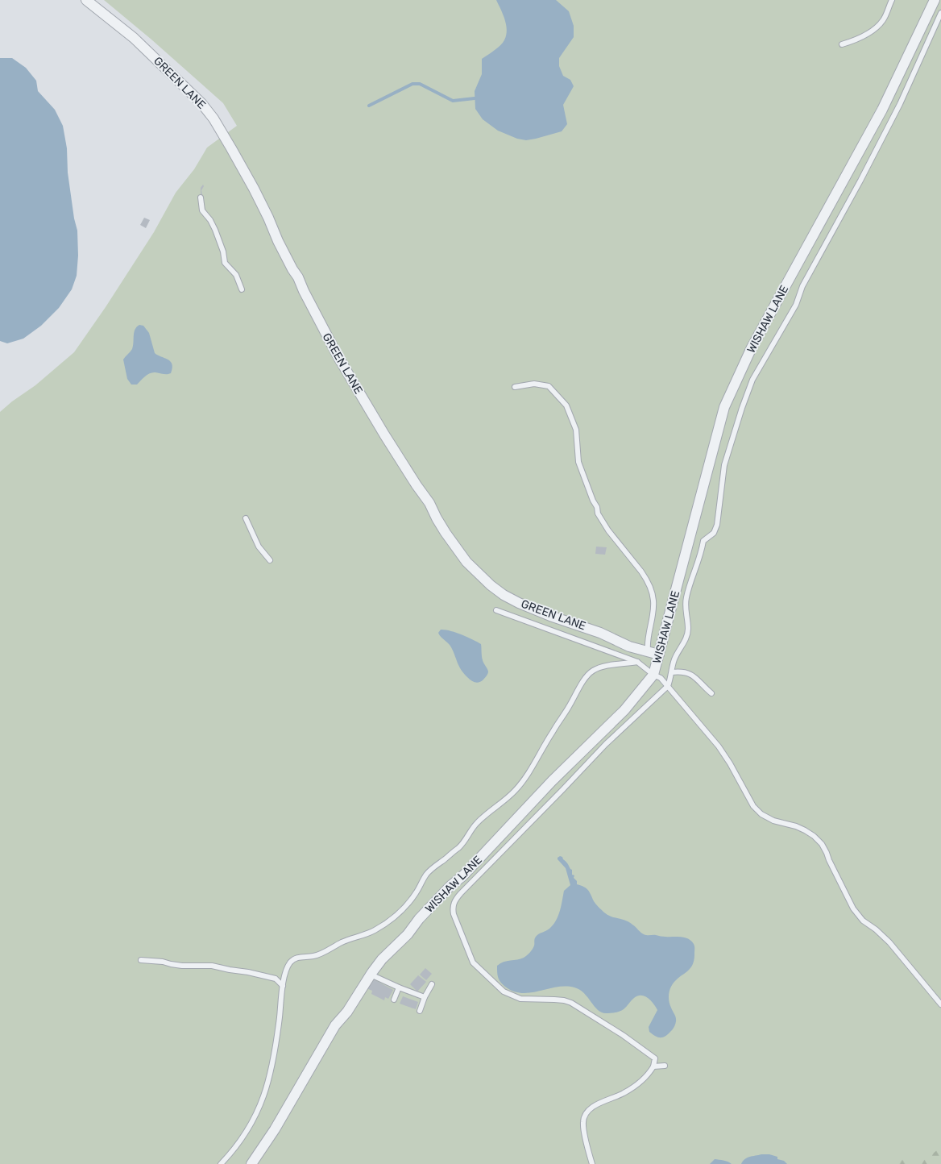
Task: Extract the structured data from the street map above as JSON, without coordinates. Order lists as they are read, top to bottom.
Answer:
{
  "streets": {
    "street": ["GREEN LANE", "WISHAW LANE"]
  },
  "crossings": [
    ["GREEN LANE", "WISHAW LANE"]
  ]
}
